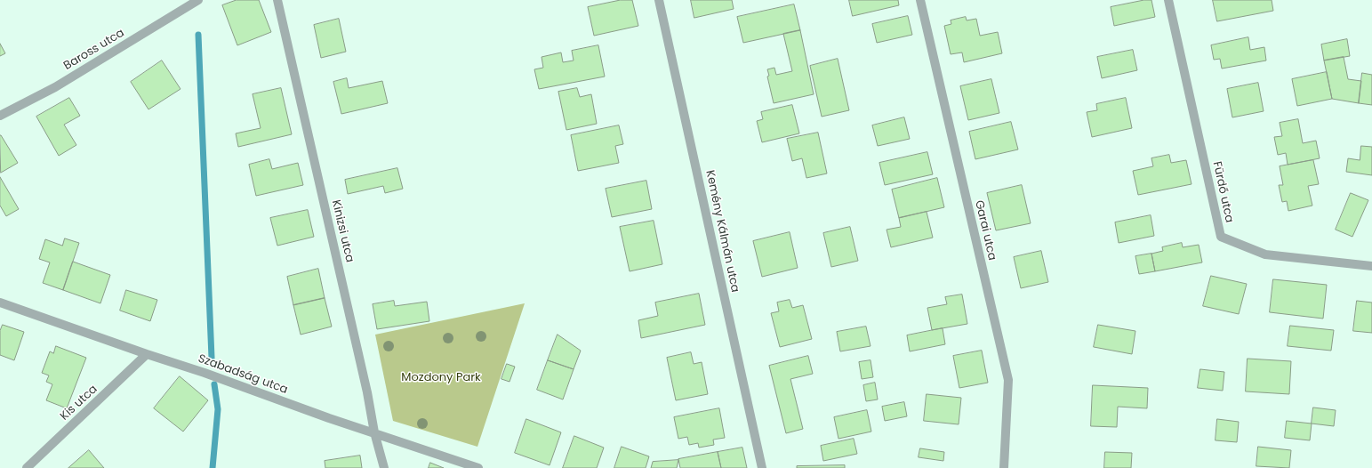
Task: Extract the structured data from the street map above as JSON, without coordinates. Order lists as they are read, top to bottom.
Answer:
{
  "streets": {
    "street": [
      "Baross utca",
      "Fürdő utca",
      "Garai utca",
      "Kinizsi utca",
      "Kemény Kálmán utca",
      "Szabadság utca",
      "Kis utca"
    ]
  },
  "crossings": [
    ["Kinizsi utca", "Szabadság utca"],
    ["Szabadság utca", "Kis utca"]
  ],
  "parks": ["Mozdony Park"]
}
